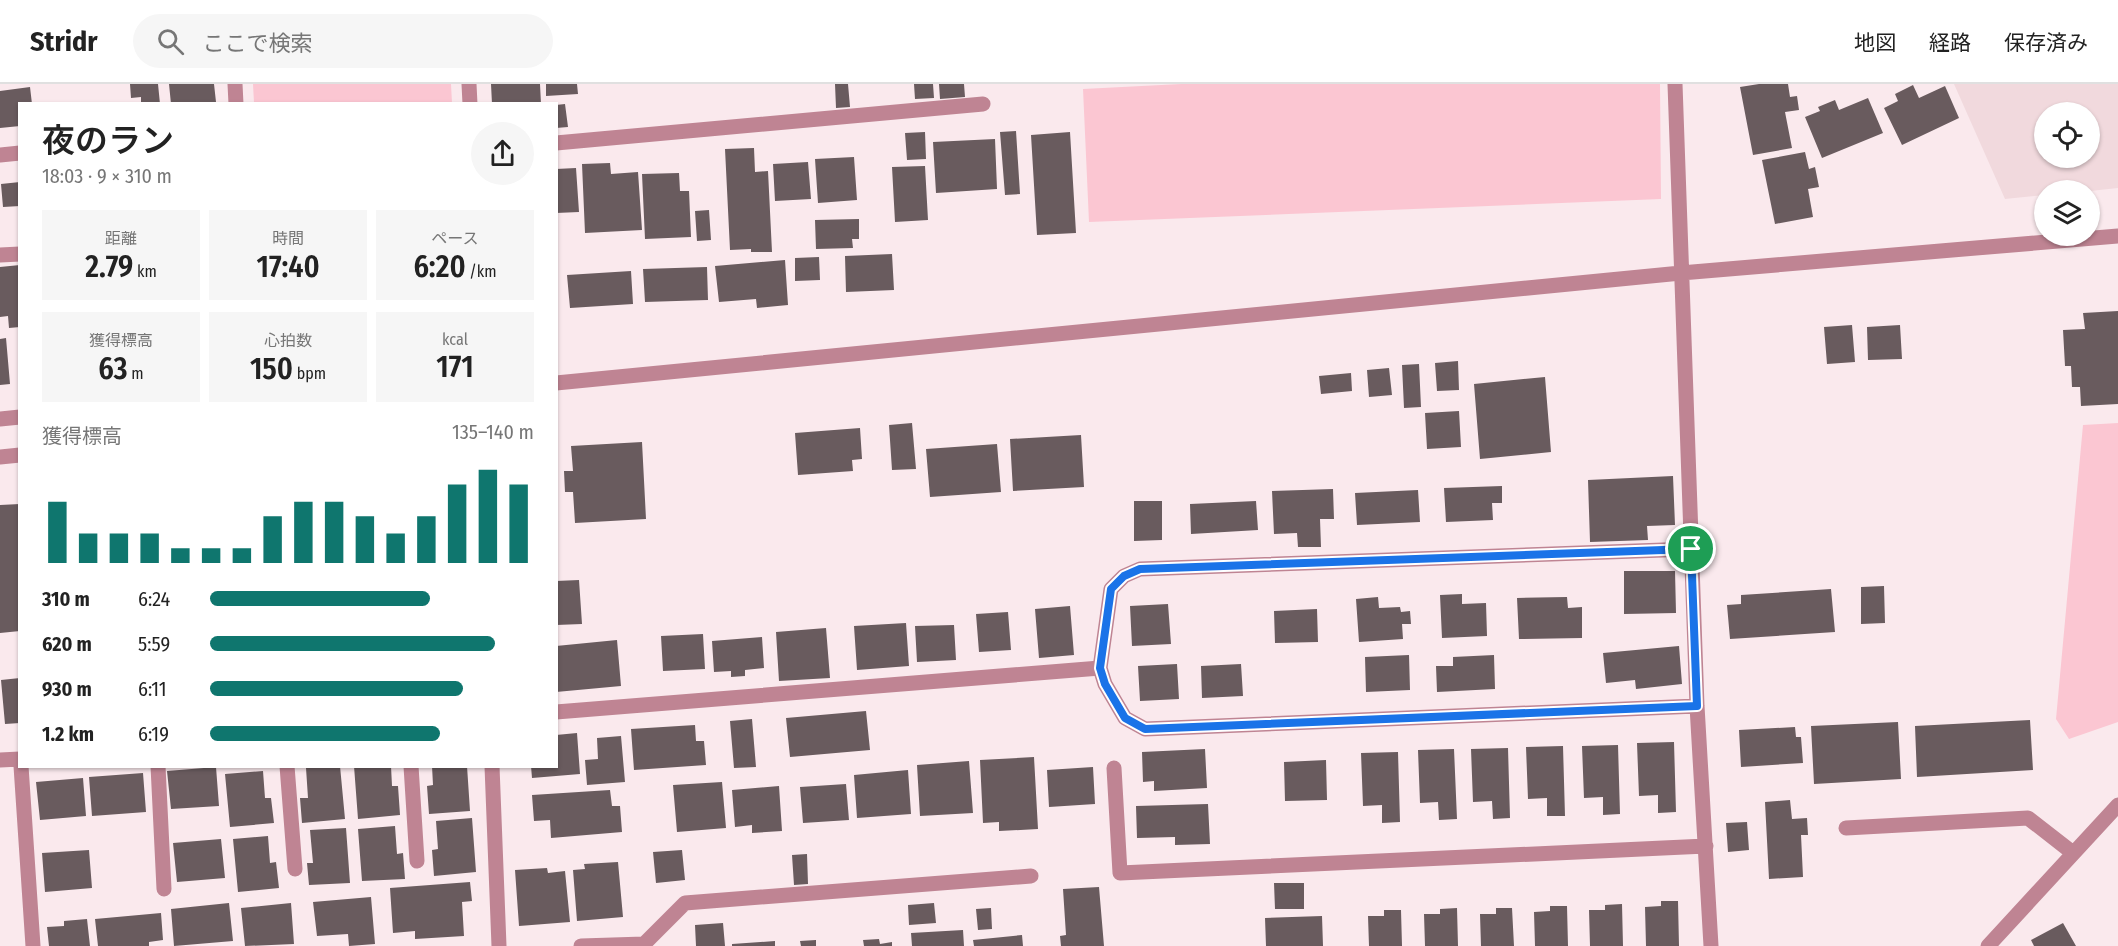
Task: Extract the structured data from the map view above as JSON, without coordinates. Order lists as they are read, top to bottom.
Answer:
{
  "page": {
    "header": "Stridr",
    "search": "ここで検索",
    "nav": ["地図", "経路", "保存済み"],
    "heading": ["夜のラン", "18:03 · 9 × 310 m"],
    "stats": [
      ["距離", "2.79 km"],
      ["時間", "17:40"],
      ["ペース", "6:20 /km"],
      ["獲得標高", "63 m"],
      ["心拍数", "150 bpm"],
      ["kcal", "171"]
    ],
    "chart": ["獲得標高", "135–140 m"],
    "list": [
      {
        "name": "310 m",
        "note": "6:24"
      },
      {
        "name": "620 m",
        "note": "5:59"
      },
      {
        "name": "930 m",
        "note": "6:11"
      },
      {
        "name": "1.2 km",
        "note": "6:19"
      }
    ]
  }
}
